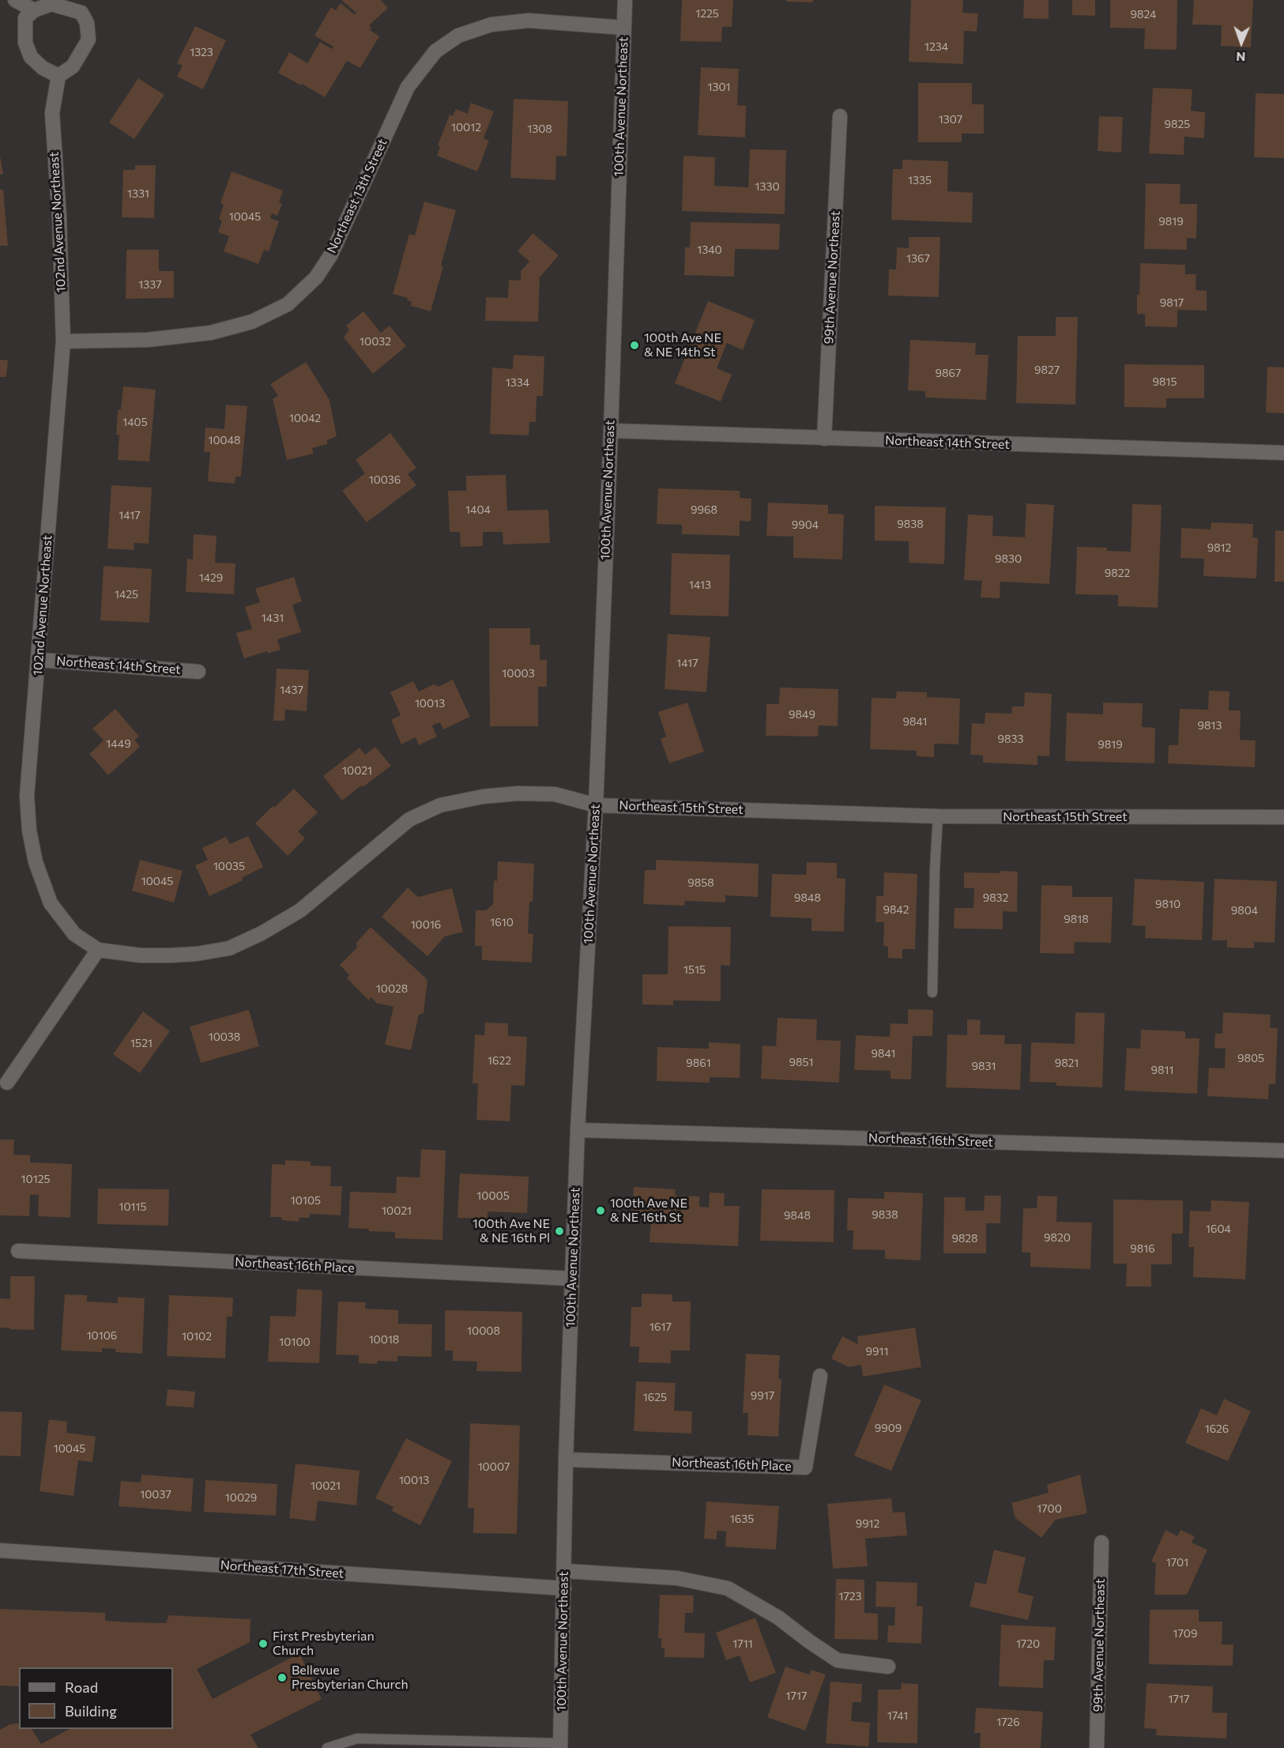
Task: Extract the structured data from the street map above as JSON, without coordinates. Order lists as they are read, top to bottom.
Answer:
{
  "streets": {
    "street": [
      "100th Avenue Northeast",
      "Northeast 13th Street",
      "102nd Avenue Northeast",
      "99th Avenue Northeast",
      "Northeast 14th Street",
      "Northeast 15th Street",
      "Northeast 16th Street",
      "Northeast 16th Place",
      "Northeast 17th Street"
    ]
  },
  "crossings": [
    ["100th Avenue Northeast", "Northeast 13th Street"],
    ["100th Avenue Northeast", "Northeast 14th Street"],
    ["100th Avenue Northeast", "Northeast 15th Street"],
    ["100th Avenue Northeast", "Northeast 16th Street"],
    ["100th Avenue Northeast", "Northeast 16th Place"],
    ["100th Avenue Northeast", "Northeast 17th Street"],
    ["Northeast 13th Street", "102nd Avenue Northeast"],
    ["102nd Avenue Northeast", "Northeast 14th Street"],
    ["102nd Avenue Northeast", "Northeast 15th Street"],
    ["99th Avenue Northeast", "Northeast 14th Street"]
  ],
  "places": [
    "100th Ave NE & NE 14th St",
    "100th Ave NE & NE 16th St",
    "100th Ave NE & NE 16th Pl",
    "First Presbyterian Church",
    "Bellevue Presbyterian Church"
  ],
  "house_numbers": [
    "1225",
    "9824",
    "1234",
    "1323",
    "1301",
    "1307",
    "9825",
    "10012",
    "1308",
    "1335",
    "1330",
    "1331",
    "10045",
    "9819",
    "1340",
    "1367",
    "1337",
    "9817",
    "10032",
    "9827",
    "9867",
    "9815",
    "1334",
    "10042",
    "1405",
    "10048",
    "10036",
    "1404",
    "9968",
    "1417",
    "9838",
    "9904",
    "9812",
    "9830",
    "9822",
    "1429",
    "1413",
    "1425",
    "1431",
    "1417",
    "10003",
    "1437",
    "10013",
    "9849",
    "9841",
    "9813",
    "9833",
    "1449",
    "9819",
    "10021",
    "10035",
    "10045",
    "9858",
    "9848",
    "9832",
    "9810",
    "9842",
    "9804",
    "9818",
    "1610",
    "10016",
    "1515",
    "10028",
    "10038",
    "1521",
    "9841",
    "9805",
    "1622",
    "9851",
    "9861",
    "9821",
    "9831",
    "9811",
    "10125",
    "10005",
    "10105",
    "10115",
    "10021",
    "9838",
    "9848",
    "1604",
    "9820",
    "9828",
    "9816",
    "1617",
    "10008",
    "10106",
    "10102",
    "10018",
    "10100",
    "9911",
    "9917",
    "1625",
    "9909",
    "1626",
    "10045",
    "10007",
    "10013",
    "10021",
    "10037",
    "10029",
    "1700",
    "1635",
    "9912",
    "1701",
    "1723",
    "1709",
    "1711",
    "1720",
    "1717",
    "1717",
    "1741",
    "1726"
  ],
  "legend": ["Road", "Building"],
  "north": "bottom"
}
